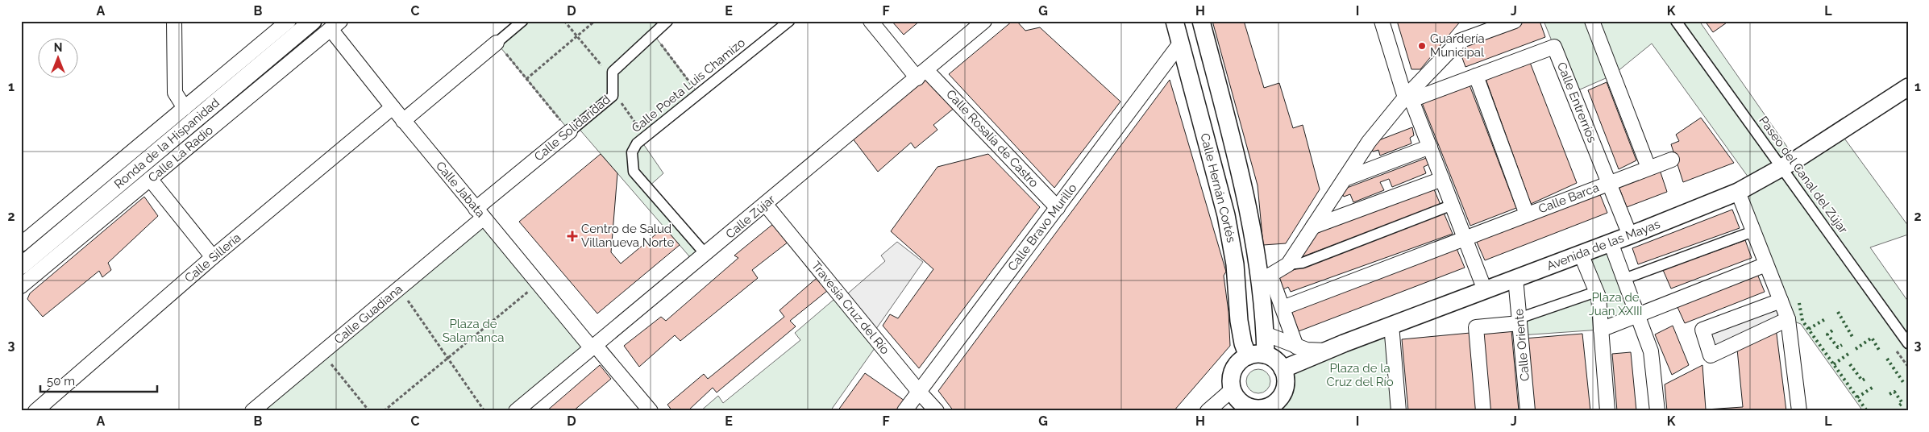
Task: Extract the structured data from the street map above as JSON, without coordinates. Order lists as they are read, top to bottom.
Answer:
{
  "streets": {
    "street": [
      "Calle Poeta Luis Chamizo",
      "Calle Entrerríos",
      "Calle Solidaridad",
      "Calle Rosalía de Castro",
      "Ronda de la Hispanidad",
      "Calle La Radio",
      "Paseo del Canal del Zújar",
      "Calle Hernán Cortés",
      "Calle Jabata",
      "Calle Barca",
      "Calle Zújar",
      "Calle Bravo Murillo",
      "Avenida de las Mayas",
      "Calle Sillería",
      "Travesía Cruz del Río",
      "Calle Guadiana",
      "Calle Oriente"
    ]
  },
  "crossings": [
    ["Calle Poeta Luis Chamizo", "Calle Zújar"],
    ["Calle Entrerríos", "Calle Barca"],
    ["Calle Entrerríos", "Avenida de las Mayas"],
    ["Calle Solidaridad", "Calle Jabata"],
    ["Calle Solidaridad", "Calle Guadiana"],
    ["Calle Rosalía de Castro", "Calle Zújar"],
    ["Calle Rosalía de Castro", "Calle Bravo Murillo"],
    ["Calle La Radio", "Calle Jabata"],
    ["Paseo del Canal del Zújar", "Avenida de las Mayas"],
    ["Calle Hernán Cortés", "Calle Bravo Murillo"],
    ["Calle Hernán Cortés", "Avenida de las Mayas"],
    ["Calle Jabata", "Calle Zújar"],
    ["Calle Jabata", "Calle Sillería"],
    ["Calle Jabata", "Calle Guadiana"],
    ["Calle Zújar", "Travesía Cruz del Río"],
    ["Calle Bravo Murillo", "Travesía Cruz del Río"],
    ["Avenida de las Mayas", "Calle Oriente"]
  ],
  "parks": ["Plaza de Juan XXIII", "Plaza de Salamanca", "Plaza de la Cruz del Río"],
  "places": {
    "other": ["Guardería Municipal"],
    "health": ["Centro de Salud Villanueva Norte"]
  },
  "scale_bar": "50 m",
  "north": "top",
  "grid": {
    "columns": [
      "A",
      "B",
      "C",
      "D",
      "E",
      "F",
      "G",
      "H",
      "I",
      "J",
      "K",
      "L"
    ],
    "rows": ["1", "2", "3"]
  }
}
